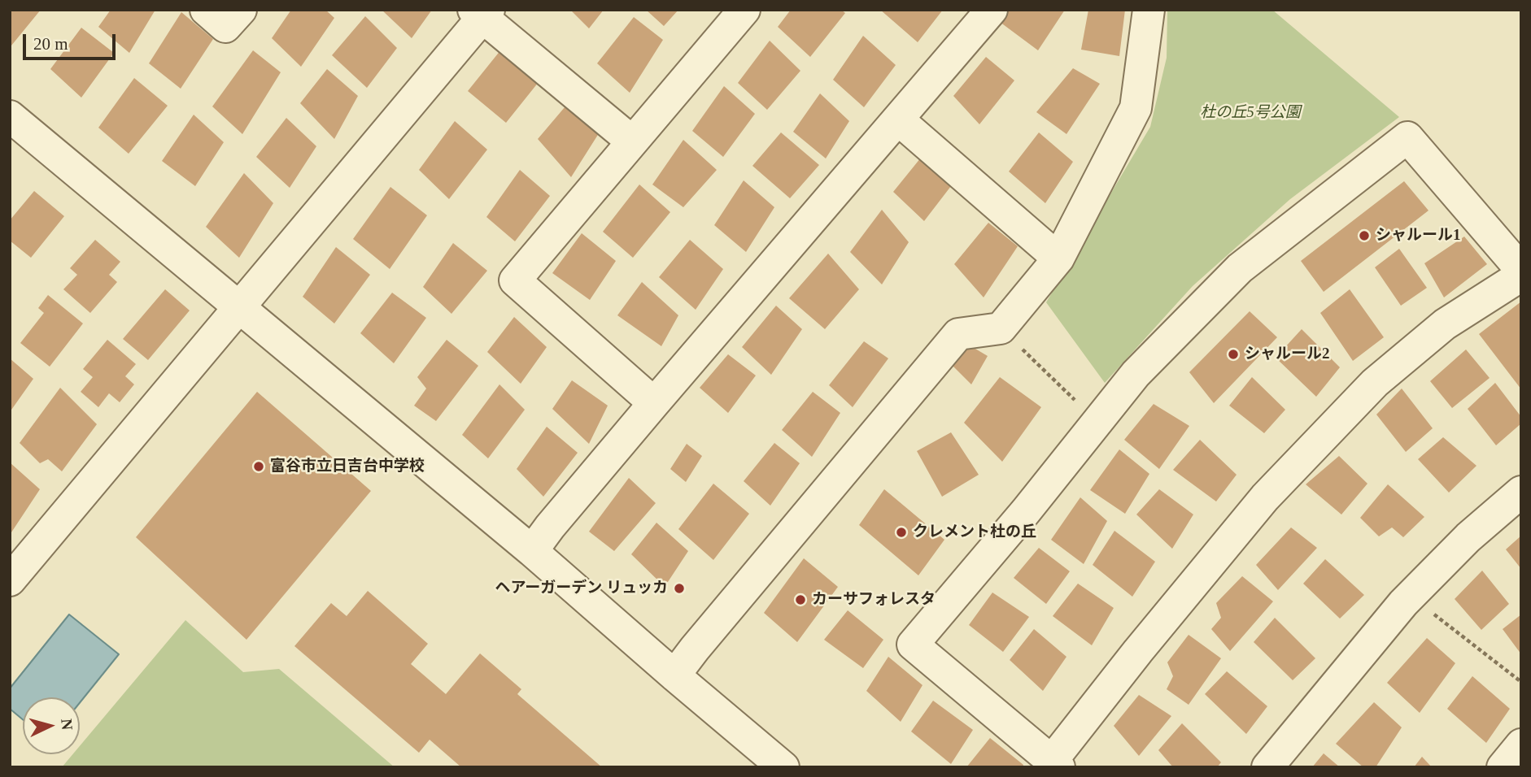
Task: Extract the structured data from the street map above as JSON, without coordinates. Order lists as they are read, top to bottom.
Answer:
{
  "parks": ["杜の丘5号公園"],
  "places": [
    "シャルール1",
    "シャルール2",
    "富谷市立日吉台中学校",
    "クレメント杜の丘",
    "ヘアーガーデン リュッカ",
    "カーサフォレスタ"
  ],
  "scale_bar": "20 m",
  "north": "right"
}
